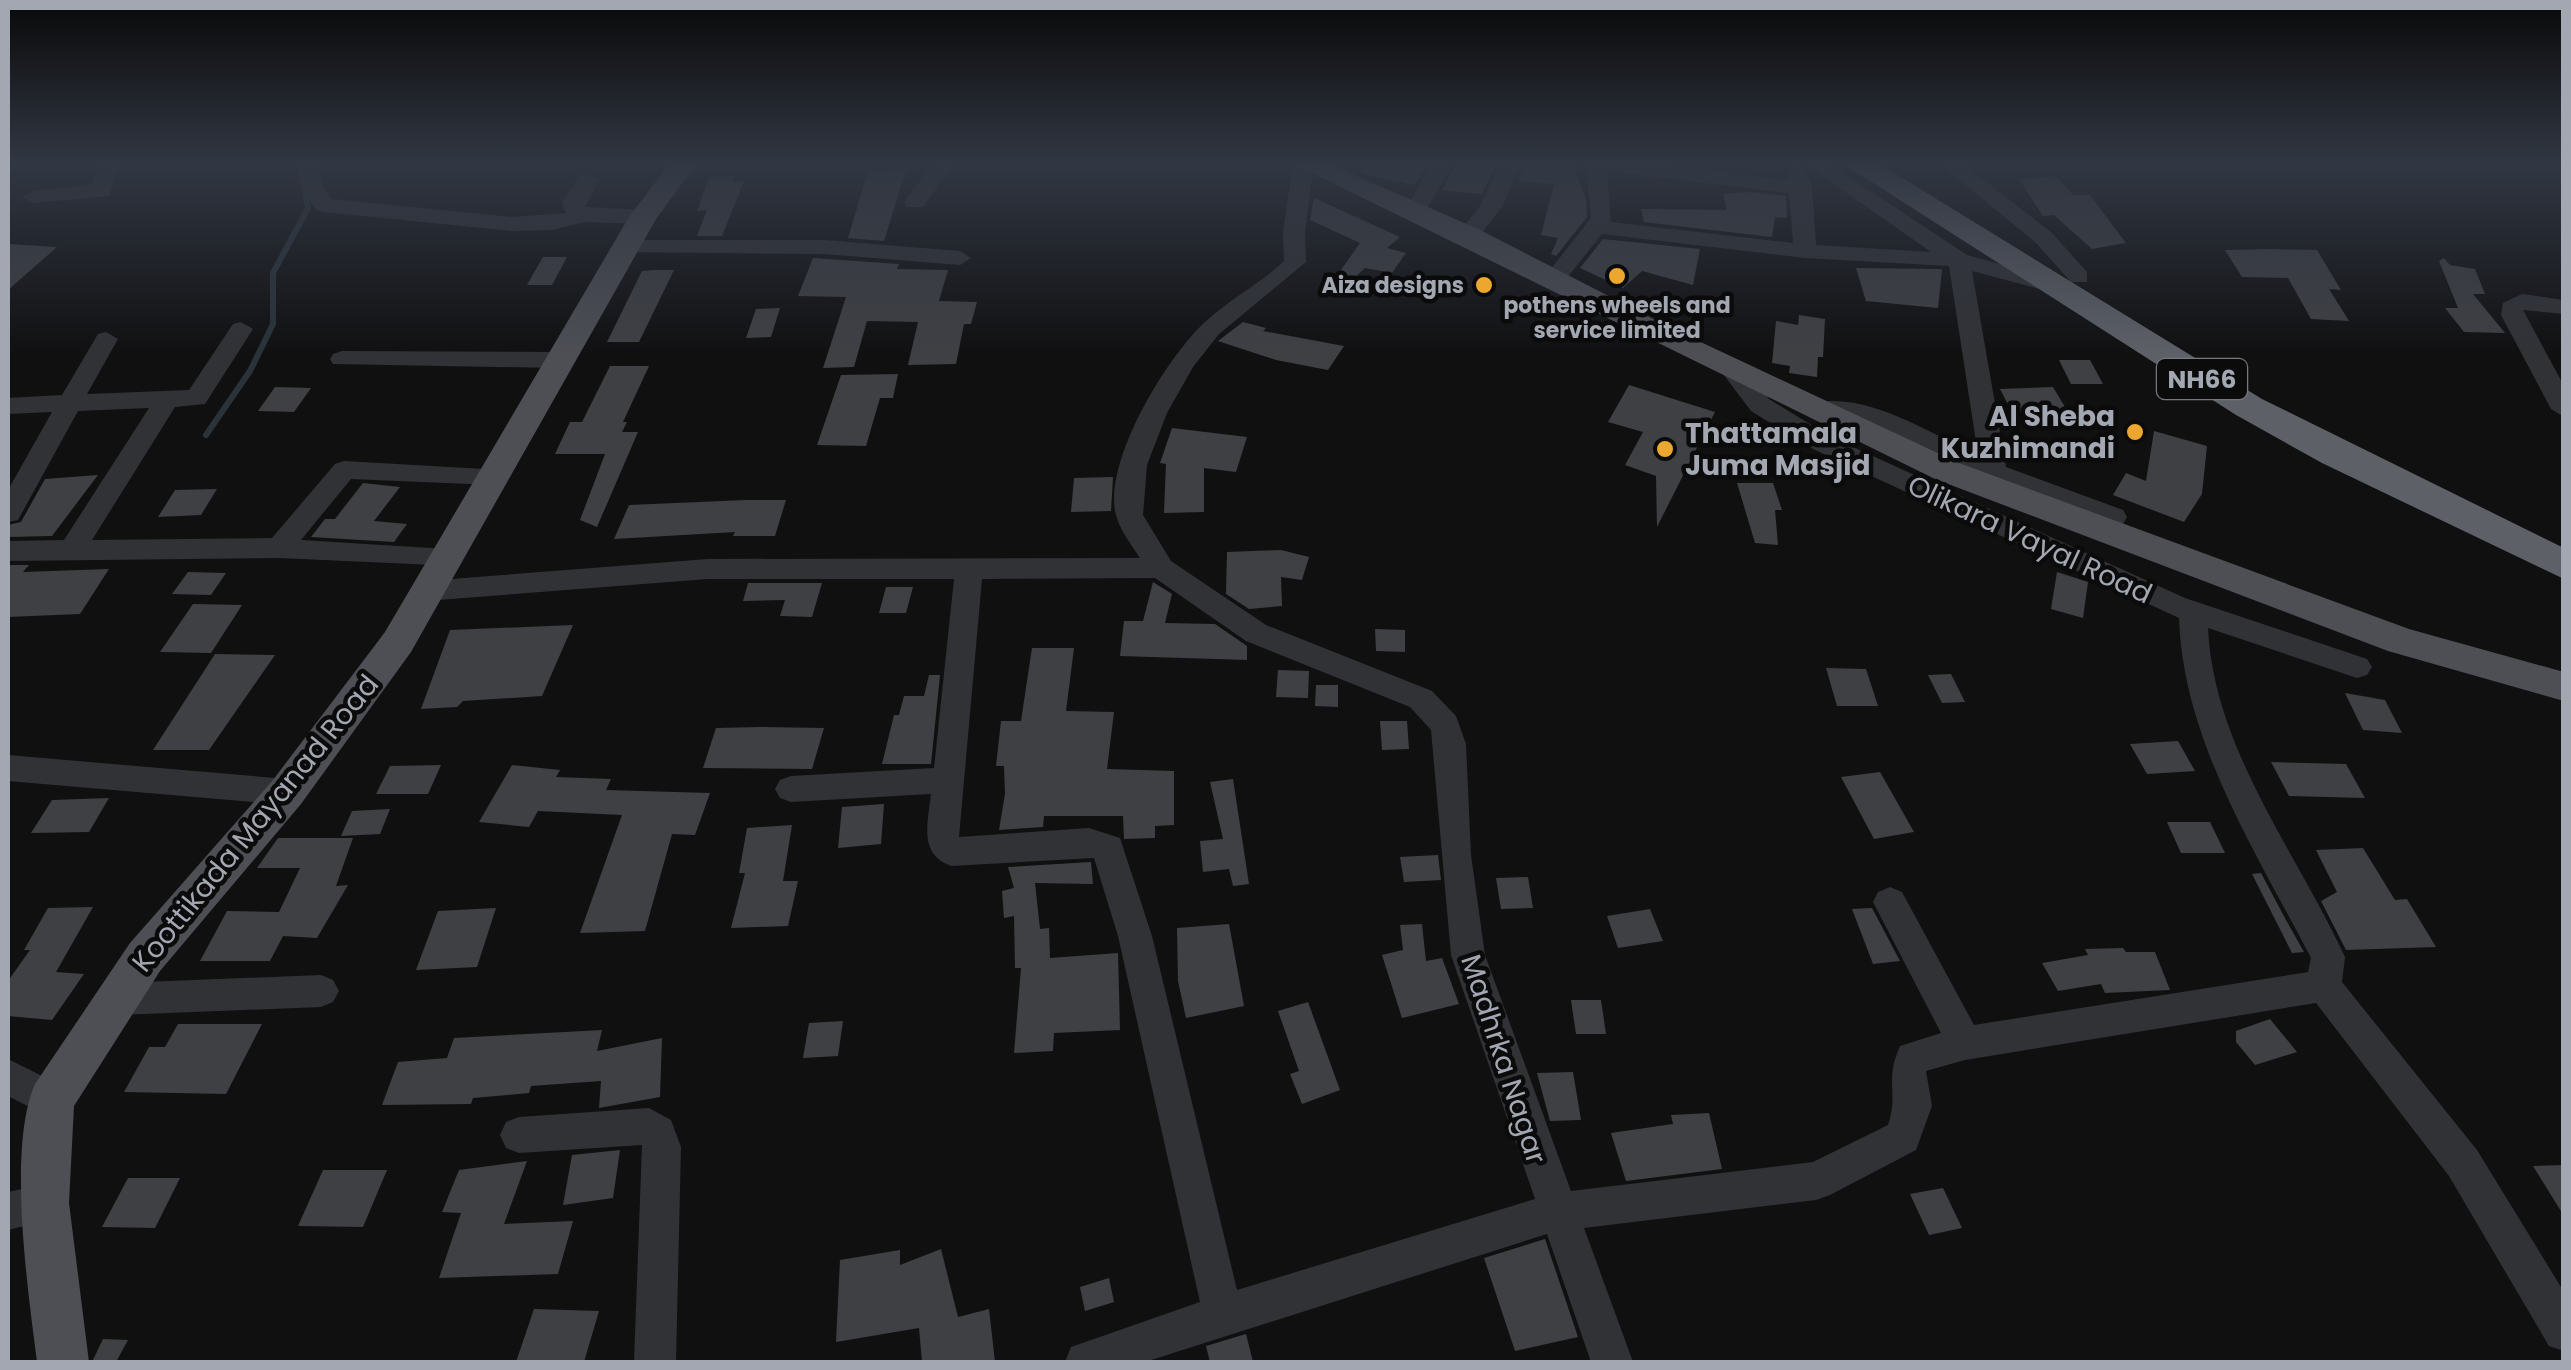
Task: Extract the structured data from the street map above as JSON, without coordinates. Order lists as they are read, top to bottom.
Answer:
{
  "streets": {
    "highway": ["NH66"],
    "main road": ["Koottikada Mayanad Road"],
    "street": ["Olikara Vayal Road", "Madhrka Nagar"]
  },
  "places": [
    "pothens wheels and service limited",
    "Aiza designs",
    "Al Sheba Kuzhimandi",
    "Thattamala Juma Masjid"
  ]
}
